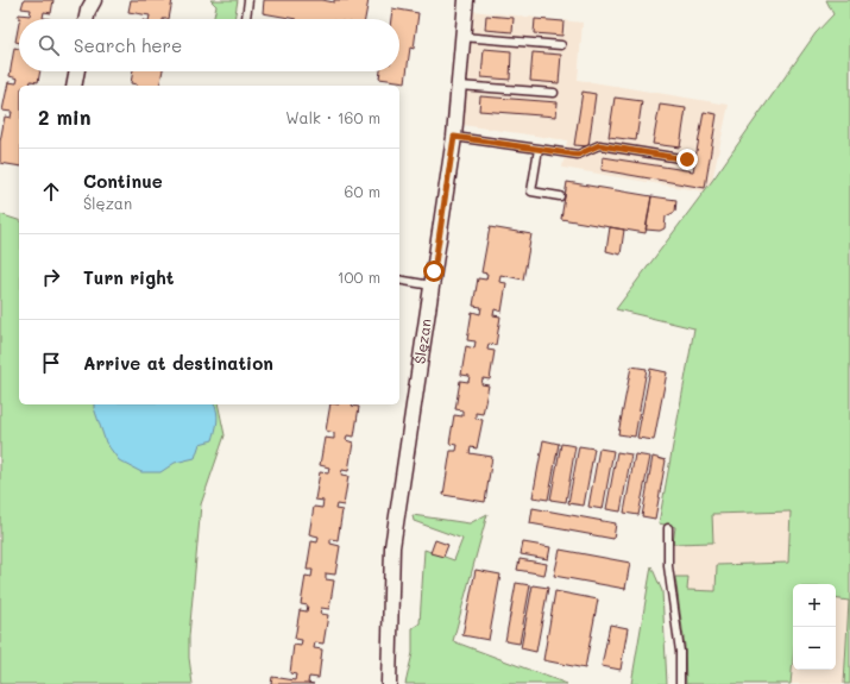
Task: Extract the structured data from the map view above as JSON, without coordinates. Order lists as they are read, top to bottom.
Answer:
{
  "streets": {
    "street": ["Ślęzan"]
  },
  "page": {
    "search": "Search here",
    "heading": ["2 min", "Walk · 160 m"],
    "list": [
      ["Continue", "Ślęzan", "60 m"],
      ["Turn right", "100 m"],
      "Arrive at destination"
    ],
    "map_buttons": ["+", "−"]
  }
}
